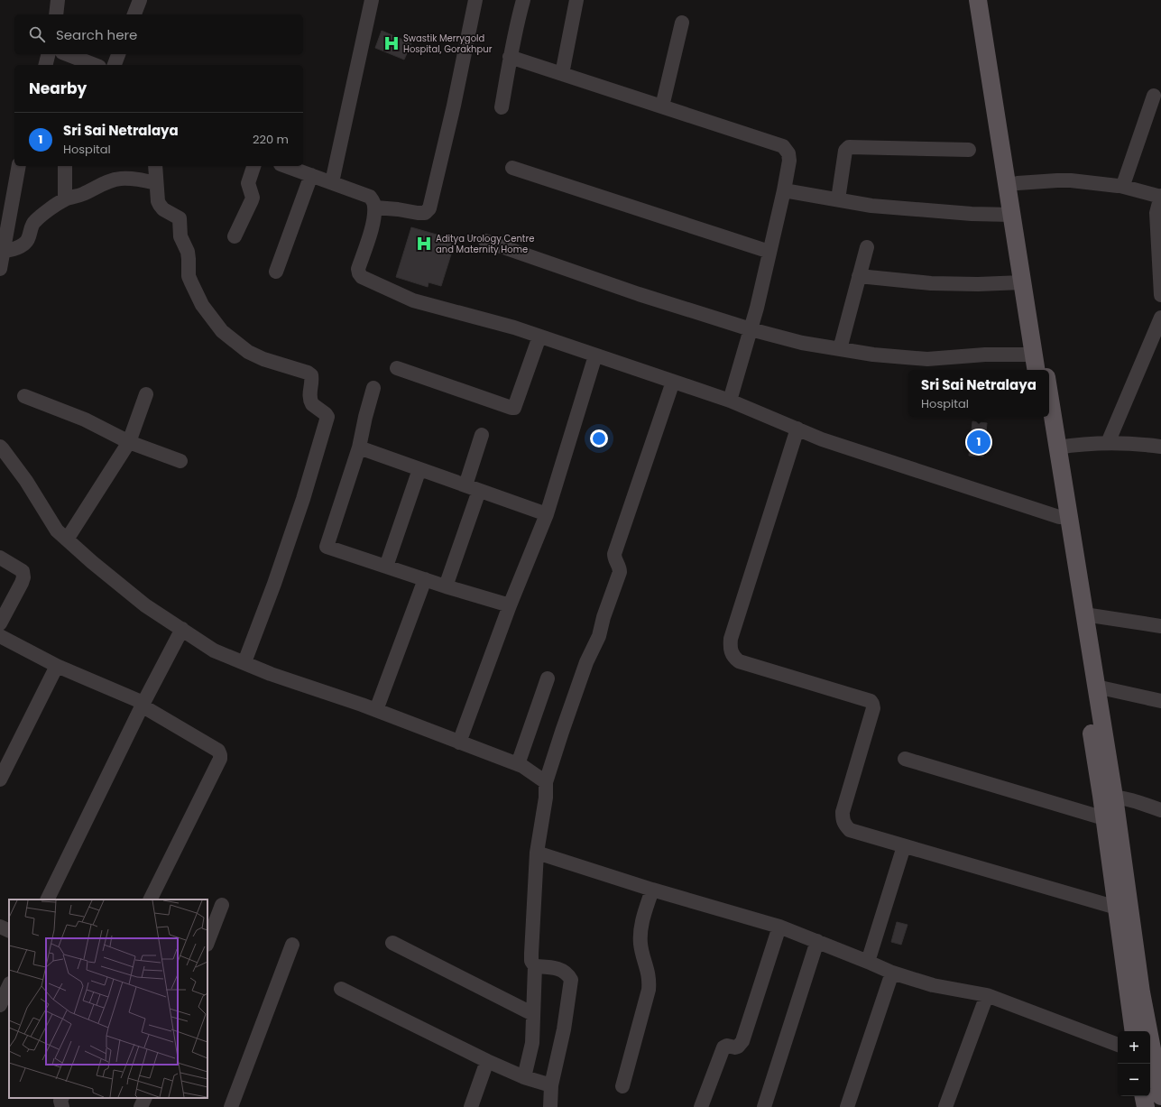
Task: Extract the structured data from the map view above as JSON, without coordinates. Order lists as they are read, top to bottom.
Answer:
{
  "places": {
    "hospital": ["Swastik Merrygold Hospital, Gorakhpur", "Aditya Urology Centre and Maternity Home"]
  },
  "page": {
    "search": "Search here",
    "heading": "Nearby",
    "list": [
      {
        "mark": "1",
        "name": "Sri Sai Netralaya",
        "note": "Hospital",
        "value": "220 m"
      }
    ],
    "popup": ["Sri Sai Netralaya", "Hospital"],
    "pins": "1",
    "map_buttons": ["+", "−"]
  }
}
